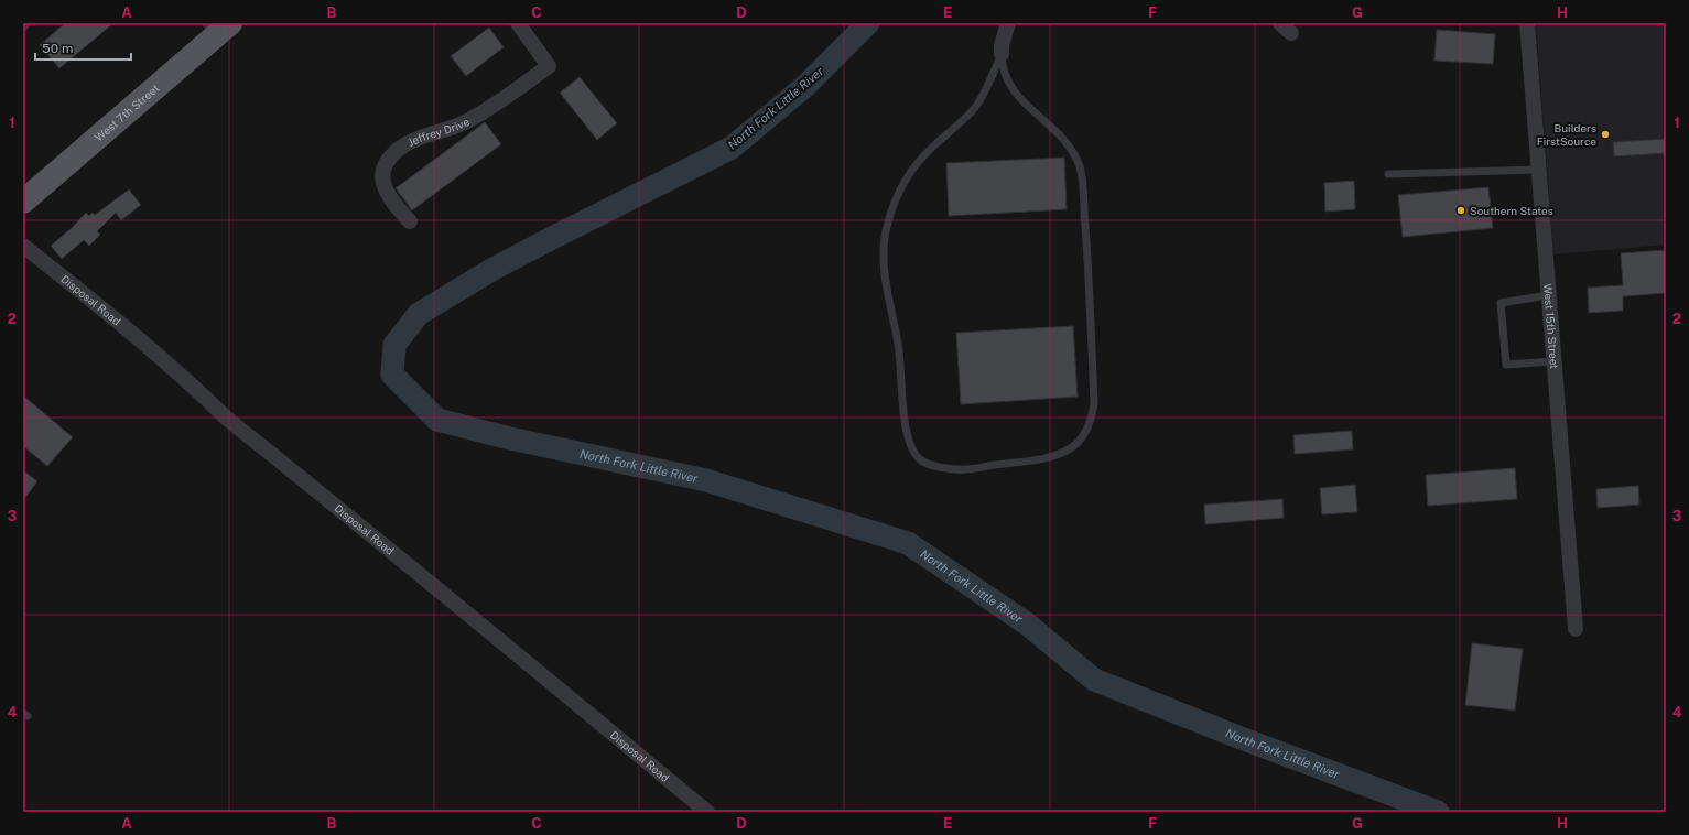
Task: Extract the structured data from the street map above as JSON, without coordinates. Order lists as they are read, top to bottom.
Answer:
{
  "streets": {
    "main road": ["West 7th Street"],
    "street": ["Jeffrey Drive", "Disposal Road", "West 15th Street"]
  },
  "water": ["North Fork Little River"],
  "places": ["Builders FirstSource", "Southern States"],
  "scale_bar": "50 m",
  "grid": {
    "columns": [
      "A",
      "B",
      "C",
      "D",
      "E",
      "F",
      "G",
      "H"
    ],
    "rows": [
      "1",
      "2",
      "3",
      "4"
    ]
  }
}
